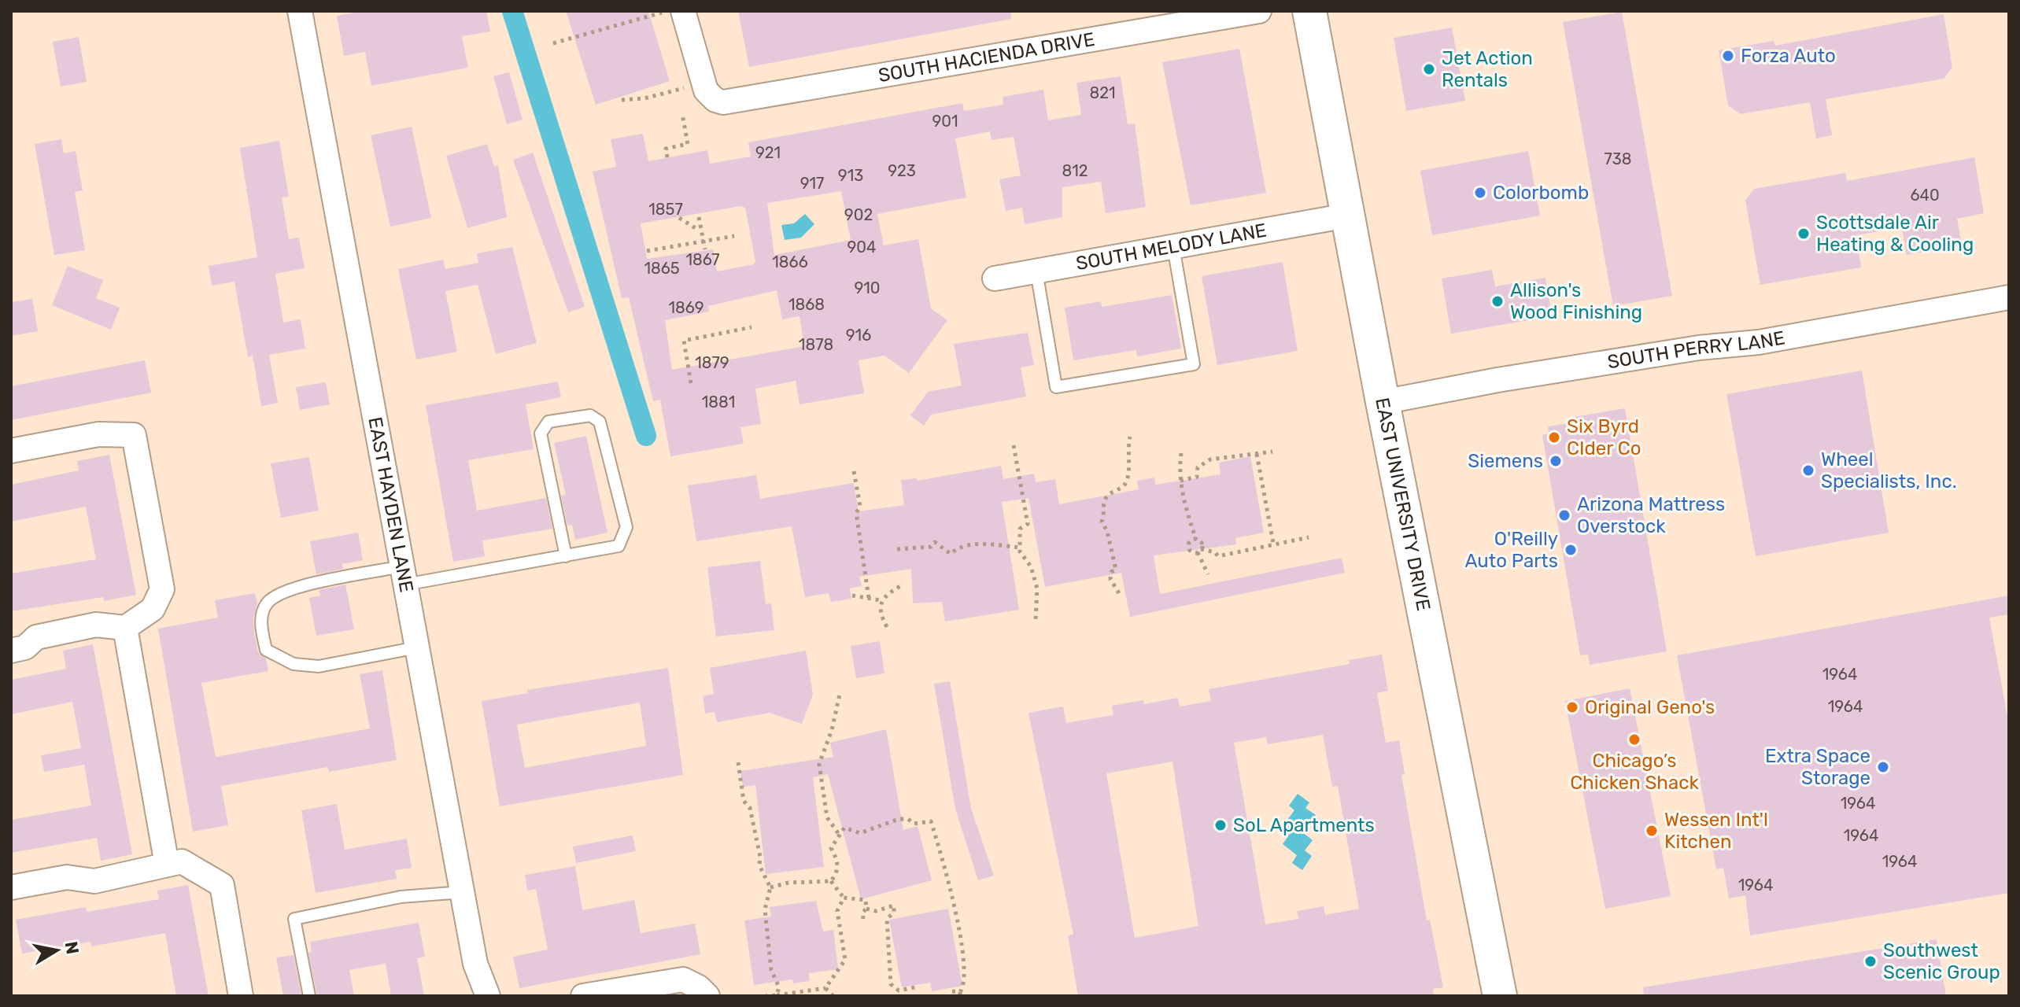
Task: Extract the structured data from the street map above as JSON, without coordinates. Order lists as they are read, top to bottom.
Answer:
{
  "streets": {
    "main road": ["EAST UNIVERSITY DRIVE"],
    "street": [
      "SOUTH HACIENDA DRIVE",
      "SOUTH MELODY LANE",
      "SOUTH PERRY LANE",
      "EAST HAYDEN LANE"
    ]
  },
  "crossings": [
    ["SOUTH MELODY LANE", "EAST UNIVERSITY DRIVE"],
    ["SOUTH PERRY LANE", "EAST UNIVERSITY DRIVE"]
  ],
  "places": [
    "Forza Auto",
    "Jet Action Rentals",
    "Colorbomb",
    "Scottsdale Air Heating & Cooling",
    "Allison's Wood Finishing",
    "Six Byrd CIder Co",
    "Siemens",
    "Wheel Specialists, Inc.",
    "Arizona Mattress Overstock",
    "O'Reilly Auto Parts",
    "Original Geno's",
    "Chicago’s Chicken Shack",
    "Extra Space Storage",
    "SoL Apartments",
    "Wessen Int'l Kitchen",
    "Southwest Scenic Group"
  ],
  "house_numbers": [
    "821",
    "901",
    "921",
    "738",
    "923",
    "812",
    "913",
    "917",
    "640",
    "1857",
    "902",
    "904",
    "1867",
    "1866",
    "1865",
    "910",
    "1868",
    "1869",
    "916",
    "1878",
    "1879",
    "1881",
    "1964",
    "1964",
    "1964",
    "1964",
    "1964",
    "1964"
  ],
  "north": "right"
}
